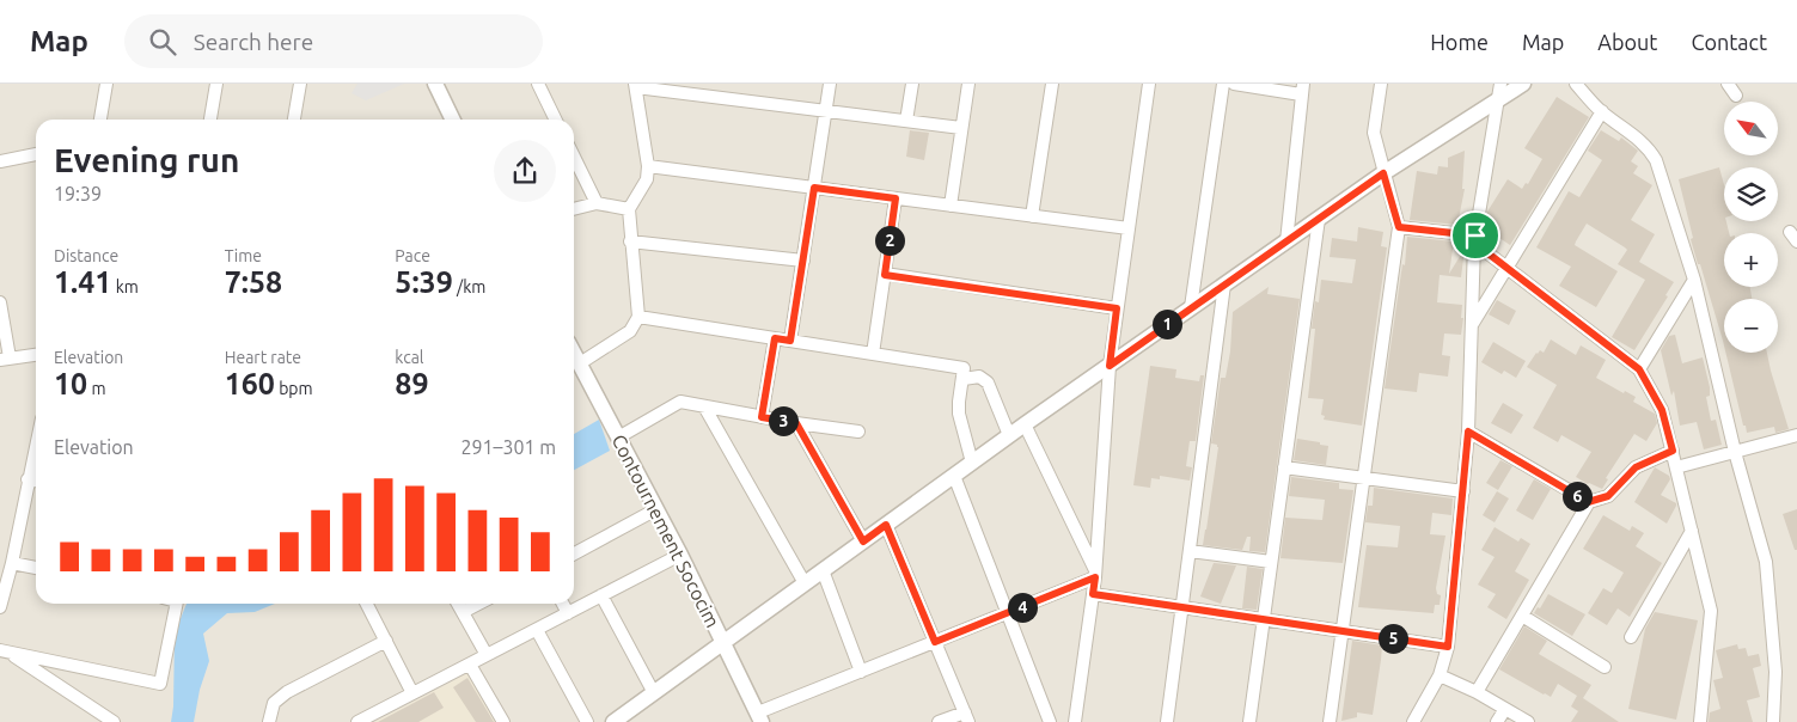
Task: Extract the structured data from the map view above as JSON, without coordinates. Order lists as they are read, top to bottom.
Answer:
{
  "streets": {
    "street": ["Contournement Sococim"]
  },
  "north": "top left",
  "page": {
    "header": "Map",
    "search": "Search here",
    "nav": [
      "Home",
      "Map",
      "About",
      "Contact"
    ],
    "map_buttons": ["+", "−"],
    "heading": ["Evening run", "19:39"],
    "stats": [
      ["Distance", "1.41 km"],
      ["Time", "7:58"],
      ["Pace", "5:39 /km"],
      ["Elevation", "10 m"],
      ["Heart rate", "160 bpm"],
      ["kcal", "89"]
    ],
    "pins": [
      "2",
      "1",
      "3",
      "6",
      "4",
      "5"
    ],
    "chart": ["Elevation", "291–301 m"]
  }
}
